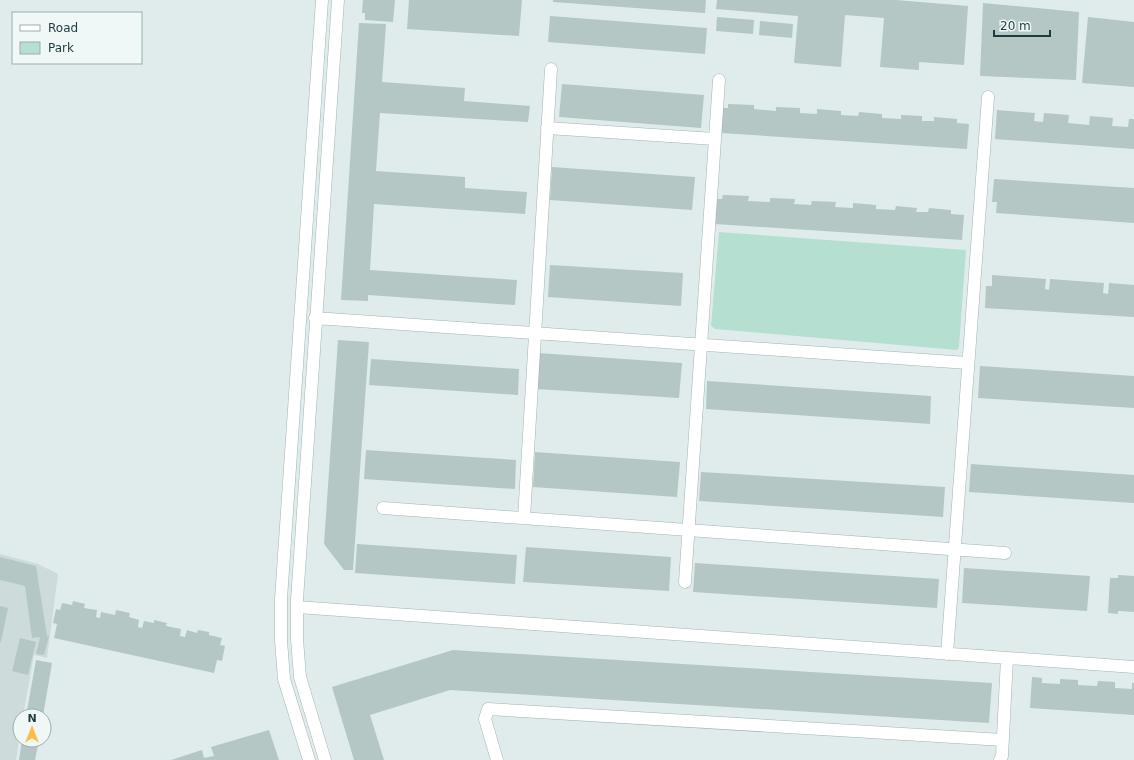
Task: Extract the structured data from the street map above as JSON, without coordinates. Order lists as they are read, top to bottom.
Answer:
{
  "legend": ["Road", "Park"],
  "scale_bar": "20 m",
  "north": "top"
}
